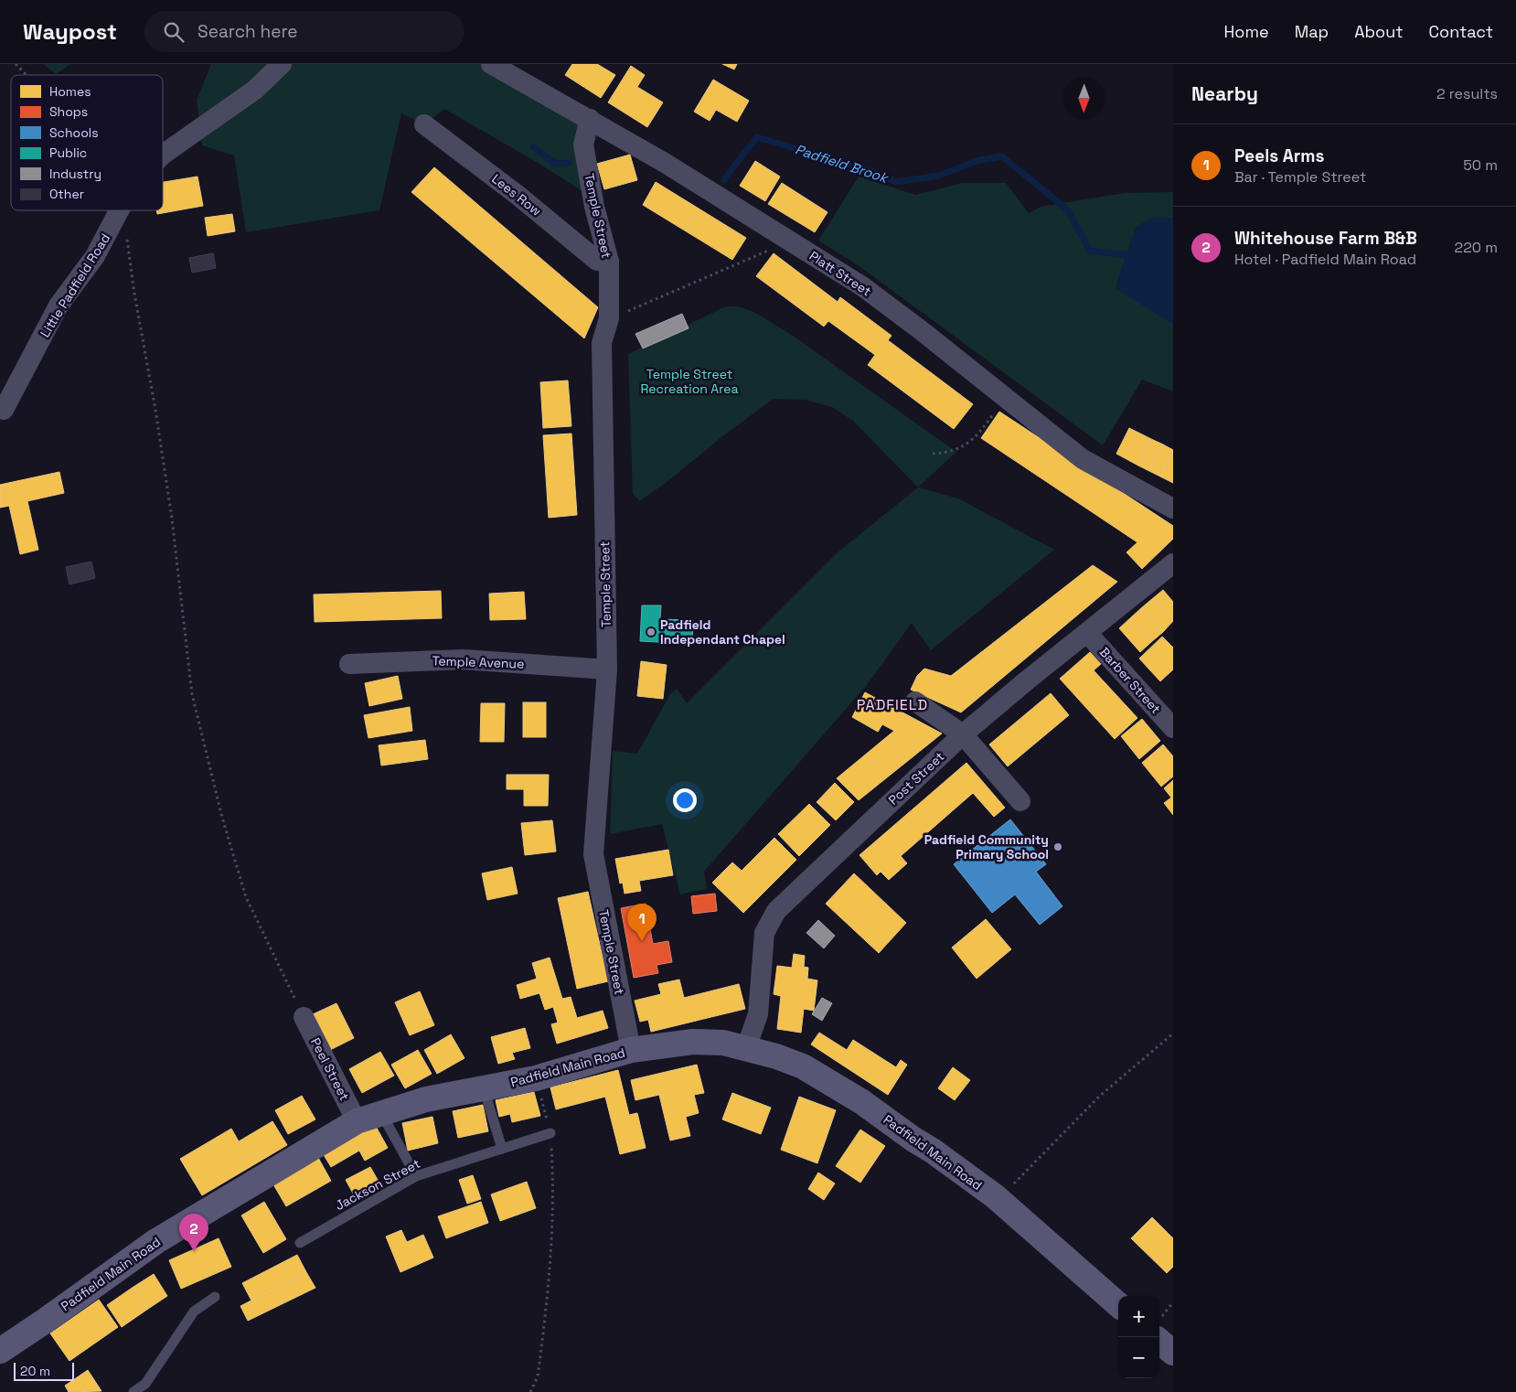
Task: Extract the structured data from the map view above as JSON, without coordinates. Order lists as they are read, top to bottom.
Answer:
{
  "streets": {
    "street": [
      "Lees Row",
      "Temple Street",
      "Platt Street",
      "Little Padfield Road",
      "Temple Avenue",
      "Barber Street",
      "Post Street",
      "Padfield Main Road",
      "Peel Street"
    ],
    "lane": ["Jackson Street"]
  },
  "crossings": [
    ["Lees Row", "Temple Street"],
    ["Temple Street", "Platt Street"],
    ["Temple Street", "Temple Avenue"],
    ["Temple Street", "Padfield Main Road"],
    ["Barber Street", "Post Street"],
    ["Post Street", "Padfield Main Road"],
    ["Padfield Main Road", "Peel Street"]
  ],
  "districts": ["PADFIELD"],
  "water": ["Padfield Brook"],
  "parks": ["Temple Street Recreation Area"],
  "places": ["Padfield Independant Chapel", "Padfield Community Primary School"],
  "legend": [
    "Homes",
    "Shops",
    "Schools",
    "Public",
    "Industry",
    "Other"
  ],
  "scale_bar": "20 m",
  "north": "bottom",
  "page": {
    "header": "Waypost",
    "search": "Search here",
    "nav": [
      "Home",
      "Map",
      "About",
      "Contact"
    ],
    "heading": ["Nearby", "2 results"],
    "list": [
      {
        "mark": "1",
        "name": "Peels Arms",
        "note": "Bar · Temple Street",
        "value": "50 m"
      },
      {
        "mark": "2",
        "name": "Whitehouse Farm B&B",
        "note": "Hotel · Padfield Main Road",
        "value": "220 m"
      }
    ],
    "pins": ["1", "2"],
    "map_buttons": ["+", "−"],
    "scale": "20 m"
  }
}
